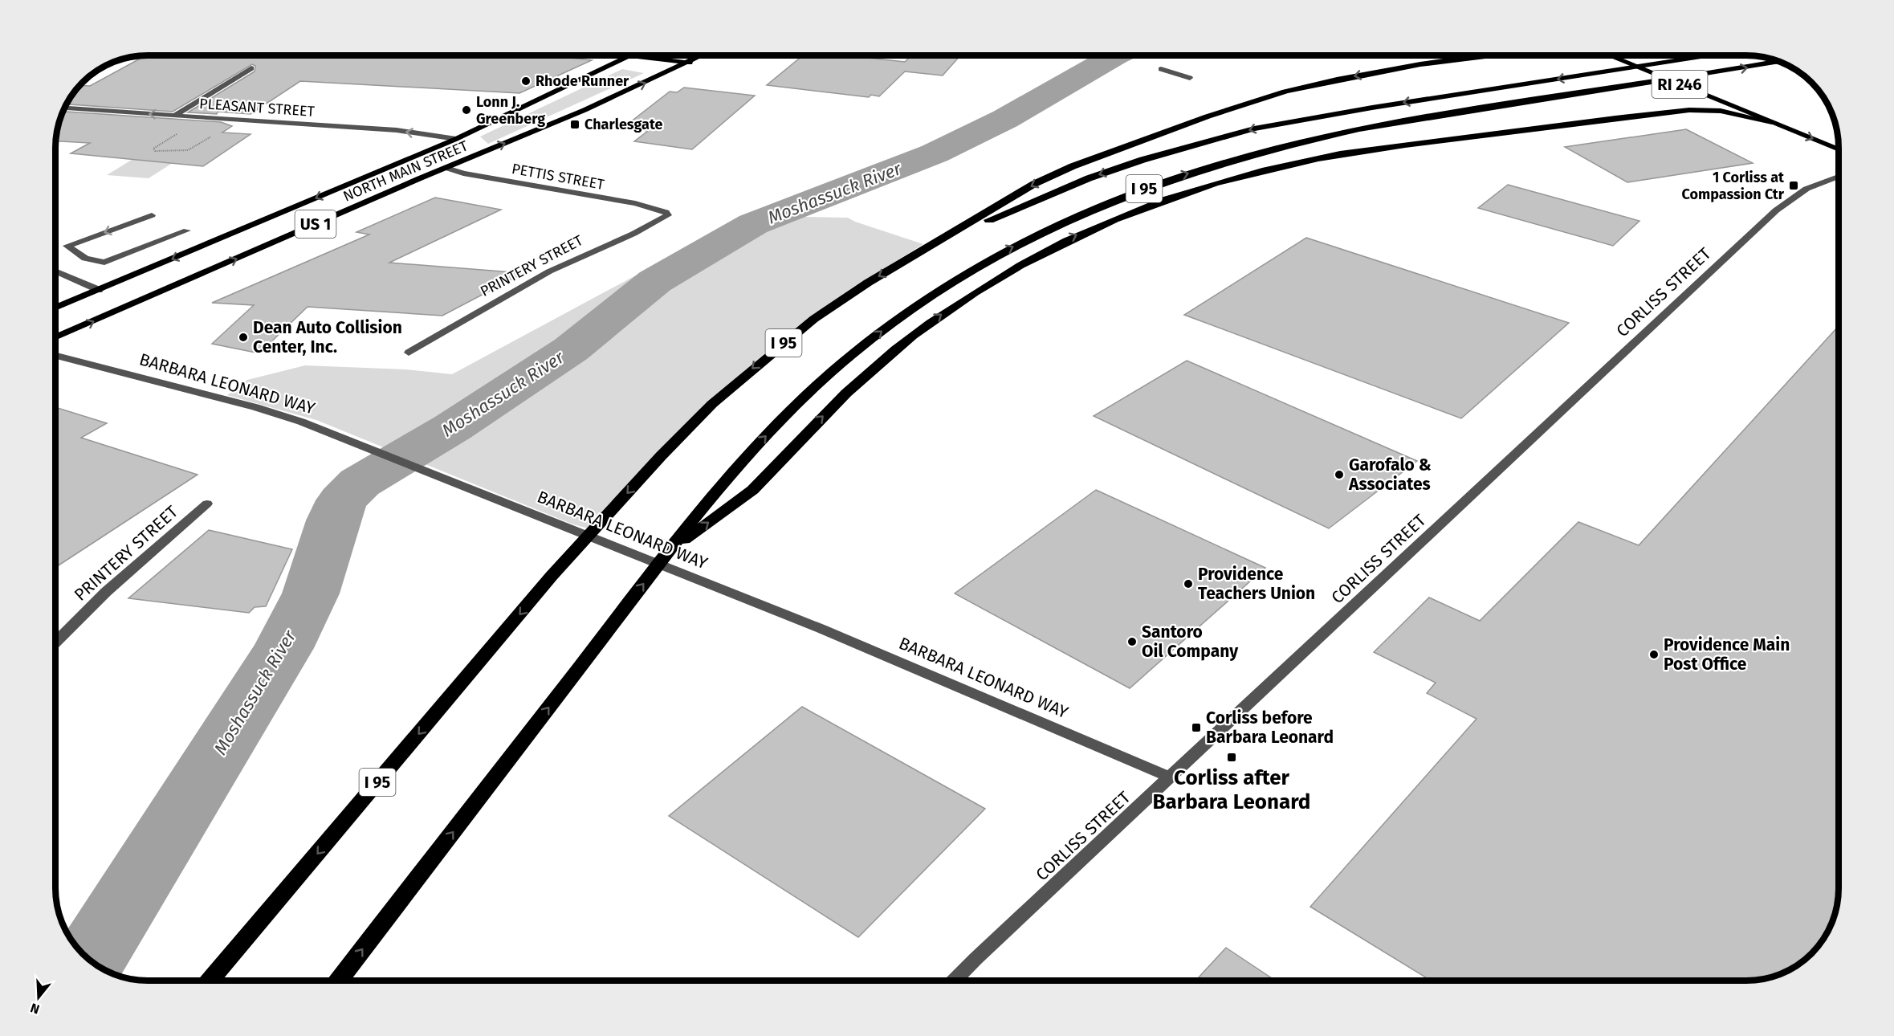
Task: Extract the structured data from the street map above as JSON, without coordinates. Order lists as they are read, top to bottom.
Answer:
{
  "streets": {
    "highway": ["I 95"],
    "main road": ["RI 246", "NORTH MAIN STREET", "US 1"],
    "street": [
      "PLEASANT STREET",
      "PETTIS STREET",
      "PRINTERY STREET",
      "CORLISS STREET",
      "BARBARA LEONARD WAY"
    ]
  },
  "crossings": [
    ["PLEASANT STREET", "NORTH MAIN STREET"],
    ["NORTH MAIN STREET", "PETTIS STREET"],
    ["PETTIS STREET", "PRINTERY STREET"],
    ["CORLISS STREET", "BARBARA LEONARD WAY"]
  ],
  "one_way": ["PLEASANT STREET"],
  "water": ["Moshassuck River"],
  "places": {
    "other": [
      "Rhode Runner",
      "Lonn J. Greenberg",
      "Dean Auto Collision Center, Inc.",
      "Garofalo & Associates",
      "Providence Teachers Union",
      "Santoro Oil Company",
      "Providence Main Post Office"
    ],
    "transit": [
      "Charlesgate",
      "1 Corliss at Compassion Ctr",
      "Corliss before Barbara Leonard",
      "Corliss after Barbara Leonard"
    ]
  },
  "north": "bottom"
}
